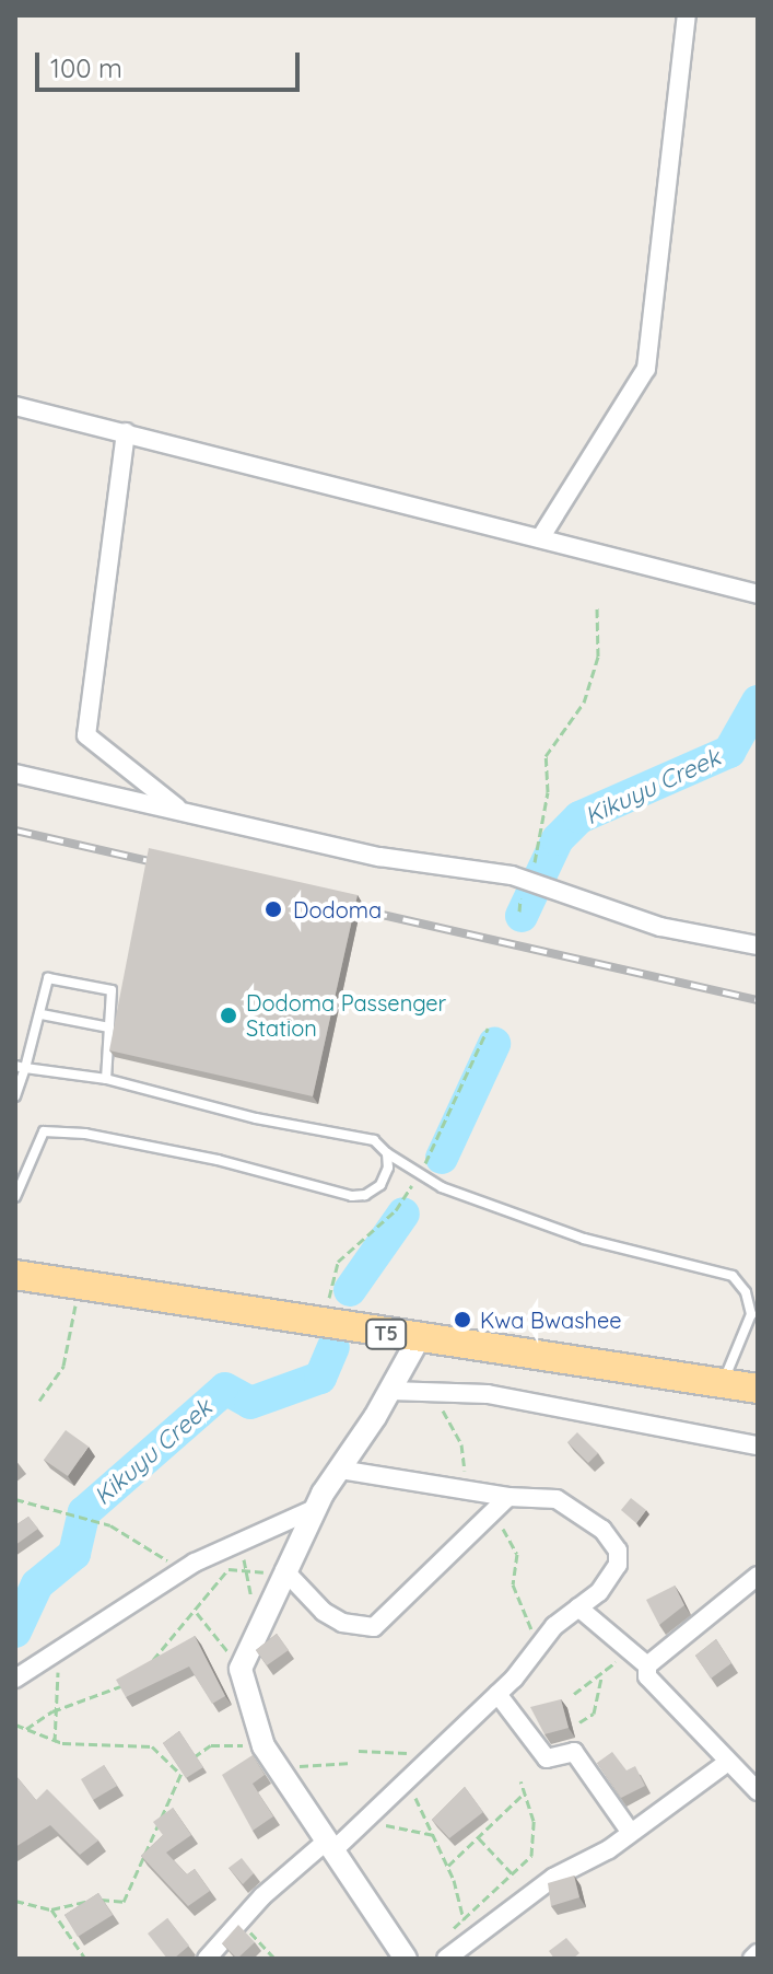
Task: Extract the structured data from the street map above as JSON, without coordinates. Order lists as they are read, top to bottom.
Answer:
{
  "streets": {
    "highway": ["T5"]
  },
  "water": ["Kikuyu Creek"],
  "places": ["Dodoma", "Dodoma Passenger Station", "Kwa Bwashee"],
  "scale_bar": "100 m"
}
